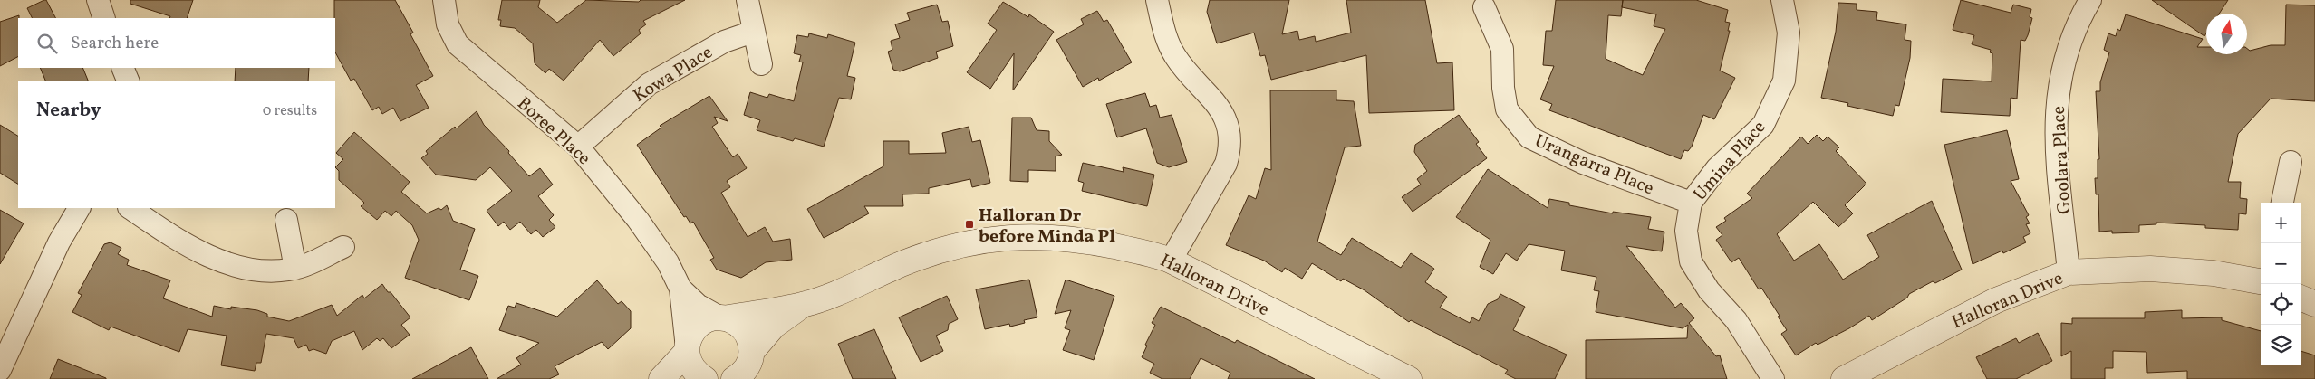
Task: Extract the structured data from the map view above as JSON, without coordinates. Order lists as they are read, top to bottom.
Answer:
{
  "streets": {
    "street": [
      "Kowa Place",
      "Boree Place",
      "Umina Place",
      "Goolara Place",
      "Urangarra Place",
      "Halloran Drive"
    ]
  },
  "crossings": [
    ["Kowa Place", "Boree Place"],
    ["Boree Place", "Halloran Drive"],
    ["Umina Place", "Urangarra Place"],
    ["Goolara Place", "Halloran Drive"]
  ],
  "places": {
    "transit": ["Halloran Dr before Minda Pl"]
  },
  "north": "top",
  "page": {
    "search": "Search here",
    "heading": ["Nearby", "0 results"],
    "map_buttons": ["+", "−"]
  }
}
